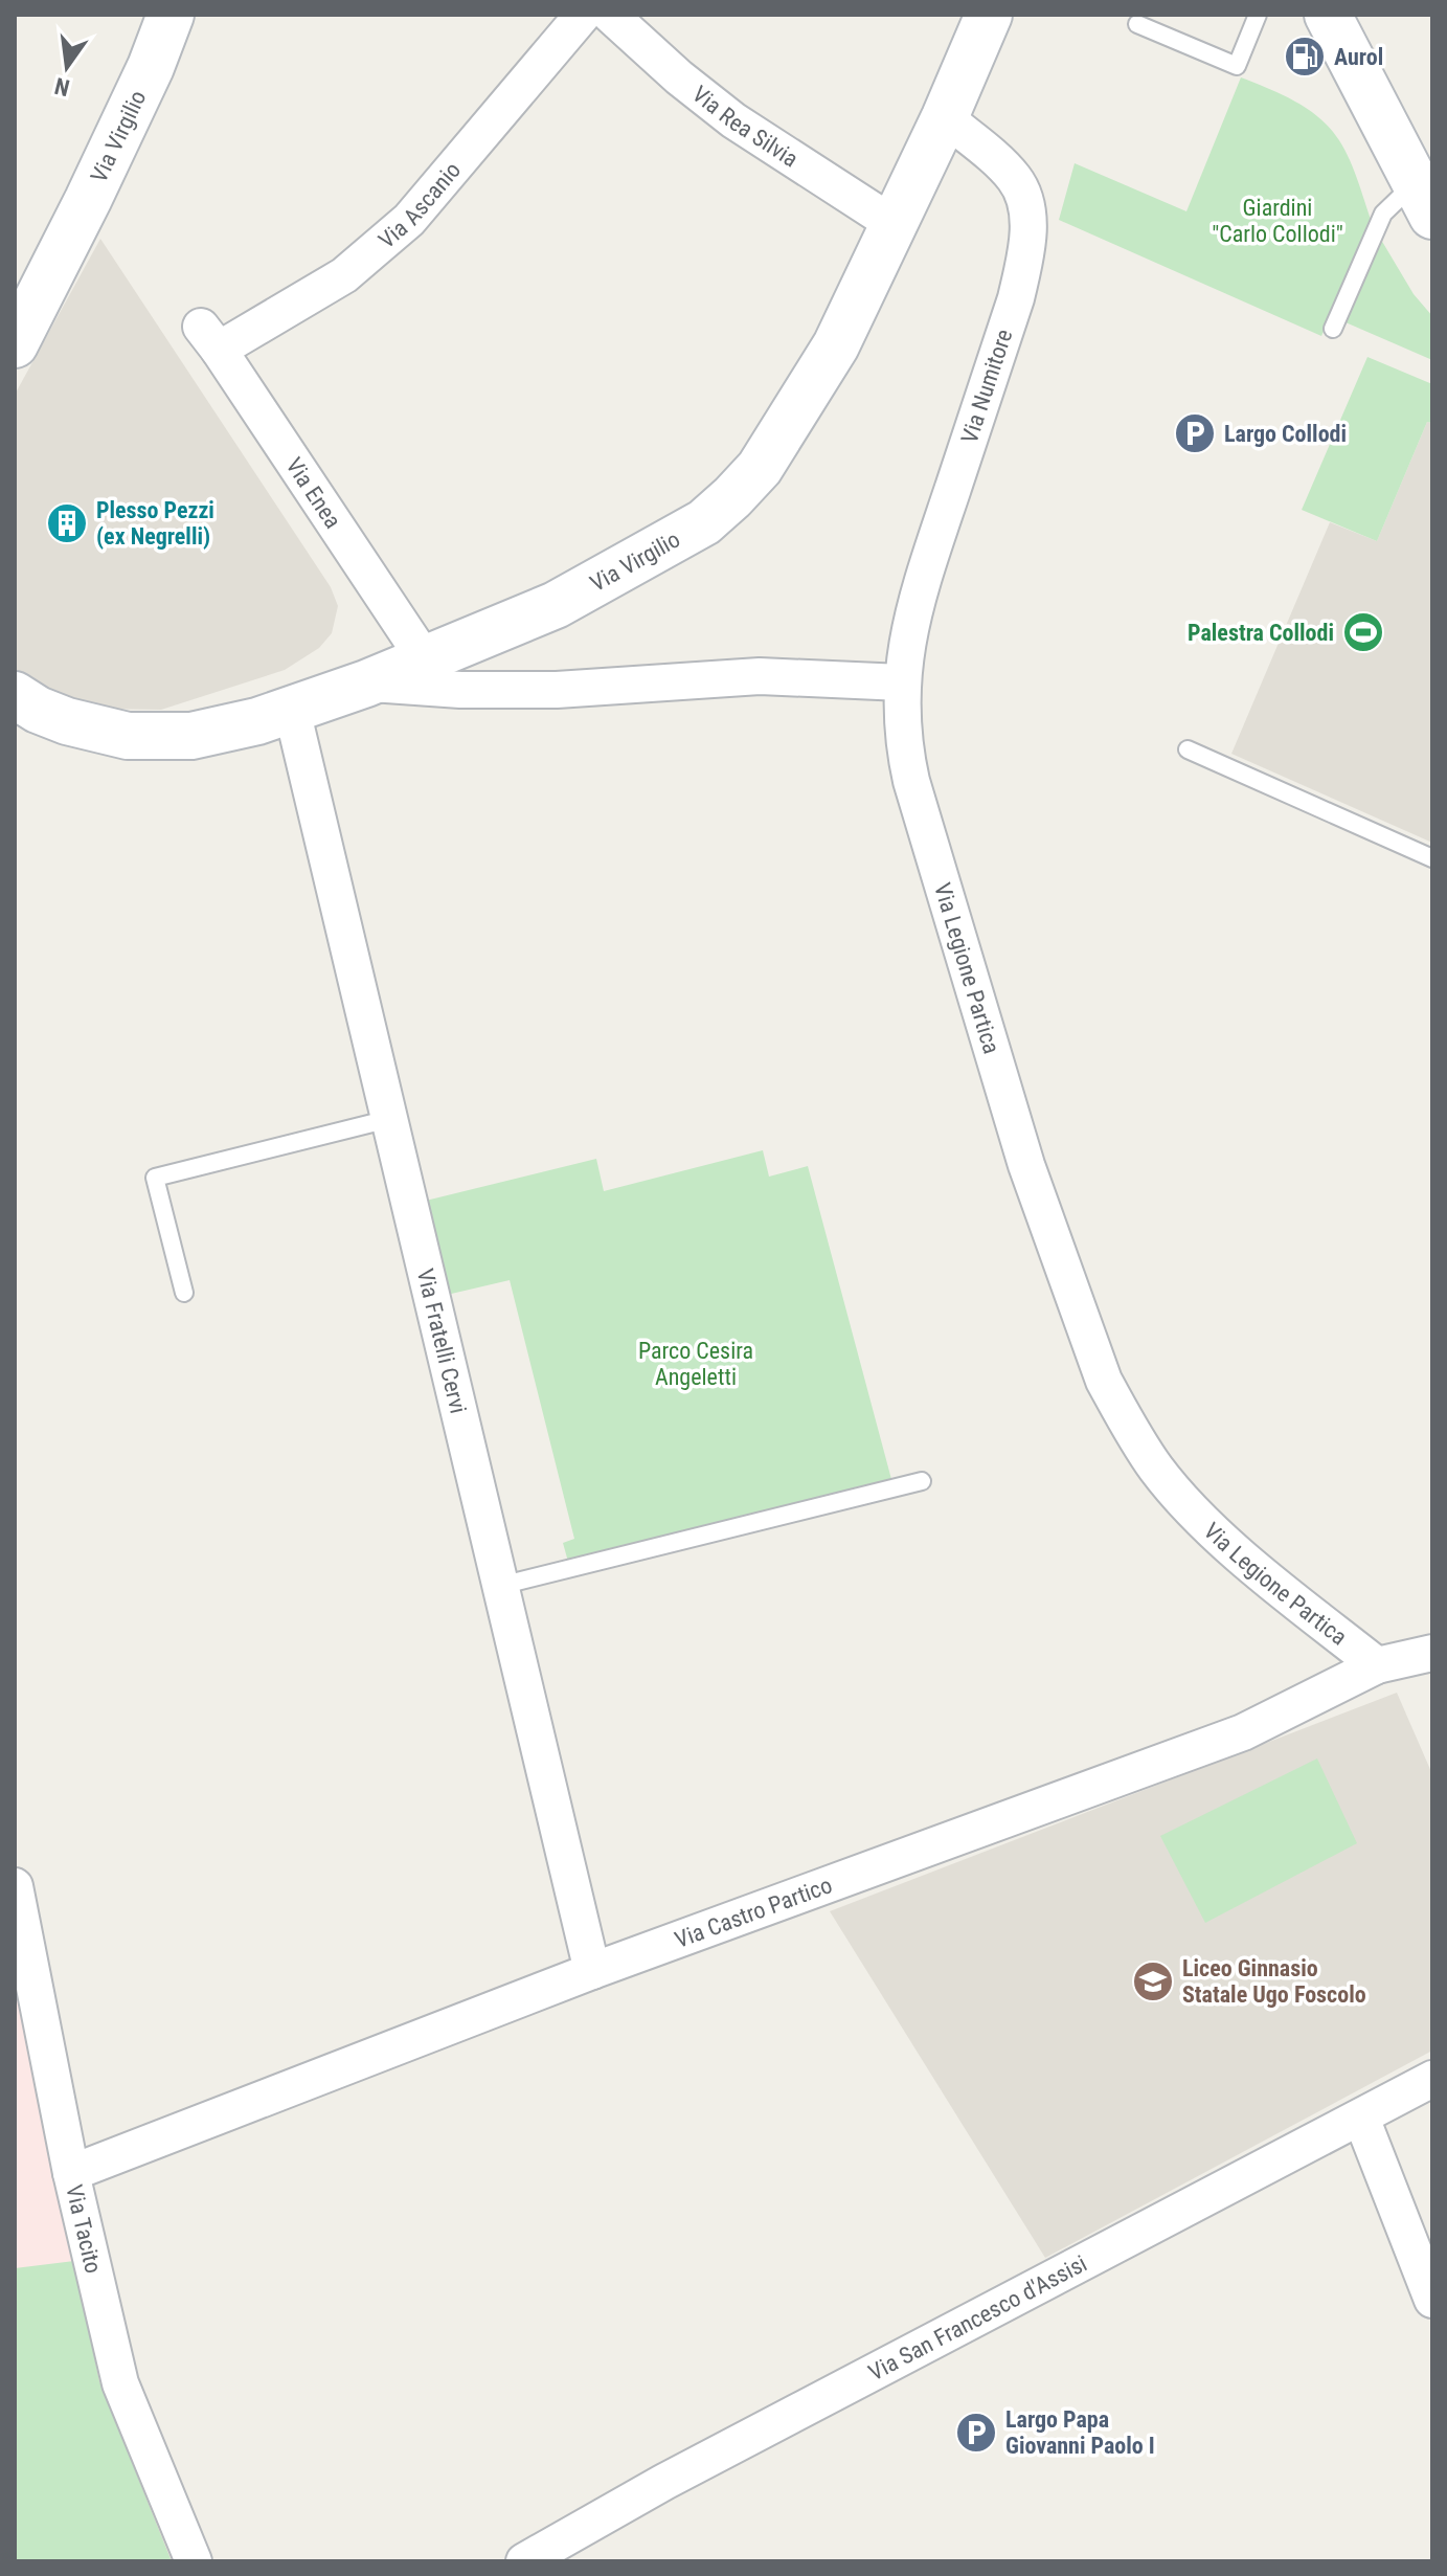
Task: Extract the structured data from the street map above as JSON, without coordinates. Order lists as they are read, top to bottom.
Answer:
{
  "streets": {
    "street": [
      "Via Rea Silvia",
      "Via Virgilio",
      "Via Ascanio",
      "Via Numitore",
      "Via Enea",
      "Via Legione Partica",
      "Via Fratelli Cervi",
      "Via Castro Partico",
      "Via Tacito",
      "Via San Francesco d'Assisi"
    ]
  },
  "crossings": [
    ["Via Rea Silvia", "Via Virgilio"],
    ["Via Virgilio", "Via Numitore"],
    ["Via Virgilio", "Via Enea"],
    ["Via Virgilio", "Via Fratelli Cervi"],
    ["Via Ascanio", "Via Enea"],
    ["Via Numitore", "Via Legione Partica"],
    ["Via Legione Partica", "Via Castro Partico"],
    ["Via Fratelli Cervi", "Via Castro Partico"],
    ["Via Castro Partico", "Via Tacito"]
  ],
  "parks": ["Giardini \"Carlo Collodi\"", "Parco Cesira Angeletti"],
  "places": {
    "fuel station": ["Aurol"],
    "parking": ["Largo Collodi", "Largo Papa Giovanni Paolo I"],
    "building": ["Plesso Pezzi (ex Negrelli)"],
    "sports": ["Palestra Collodi"],
    "school or university": ["Liceo Ginnasio Statale Ugo Foscolo"]
  },
  "north": "bottom"
}
